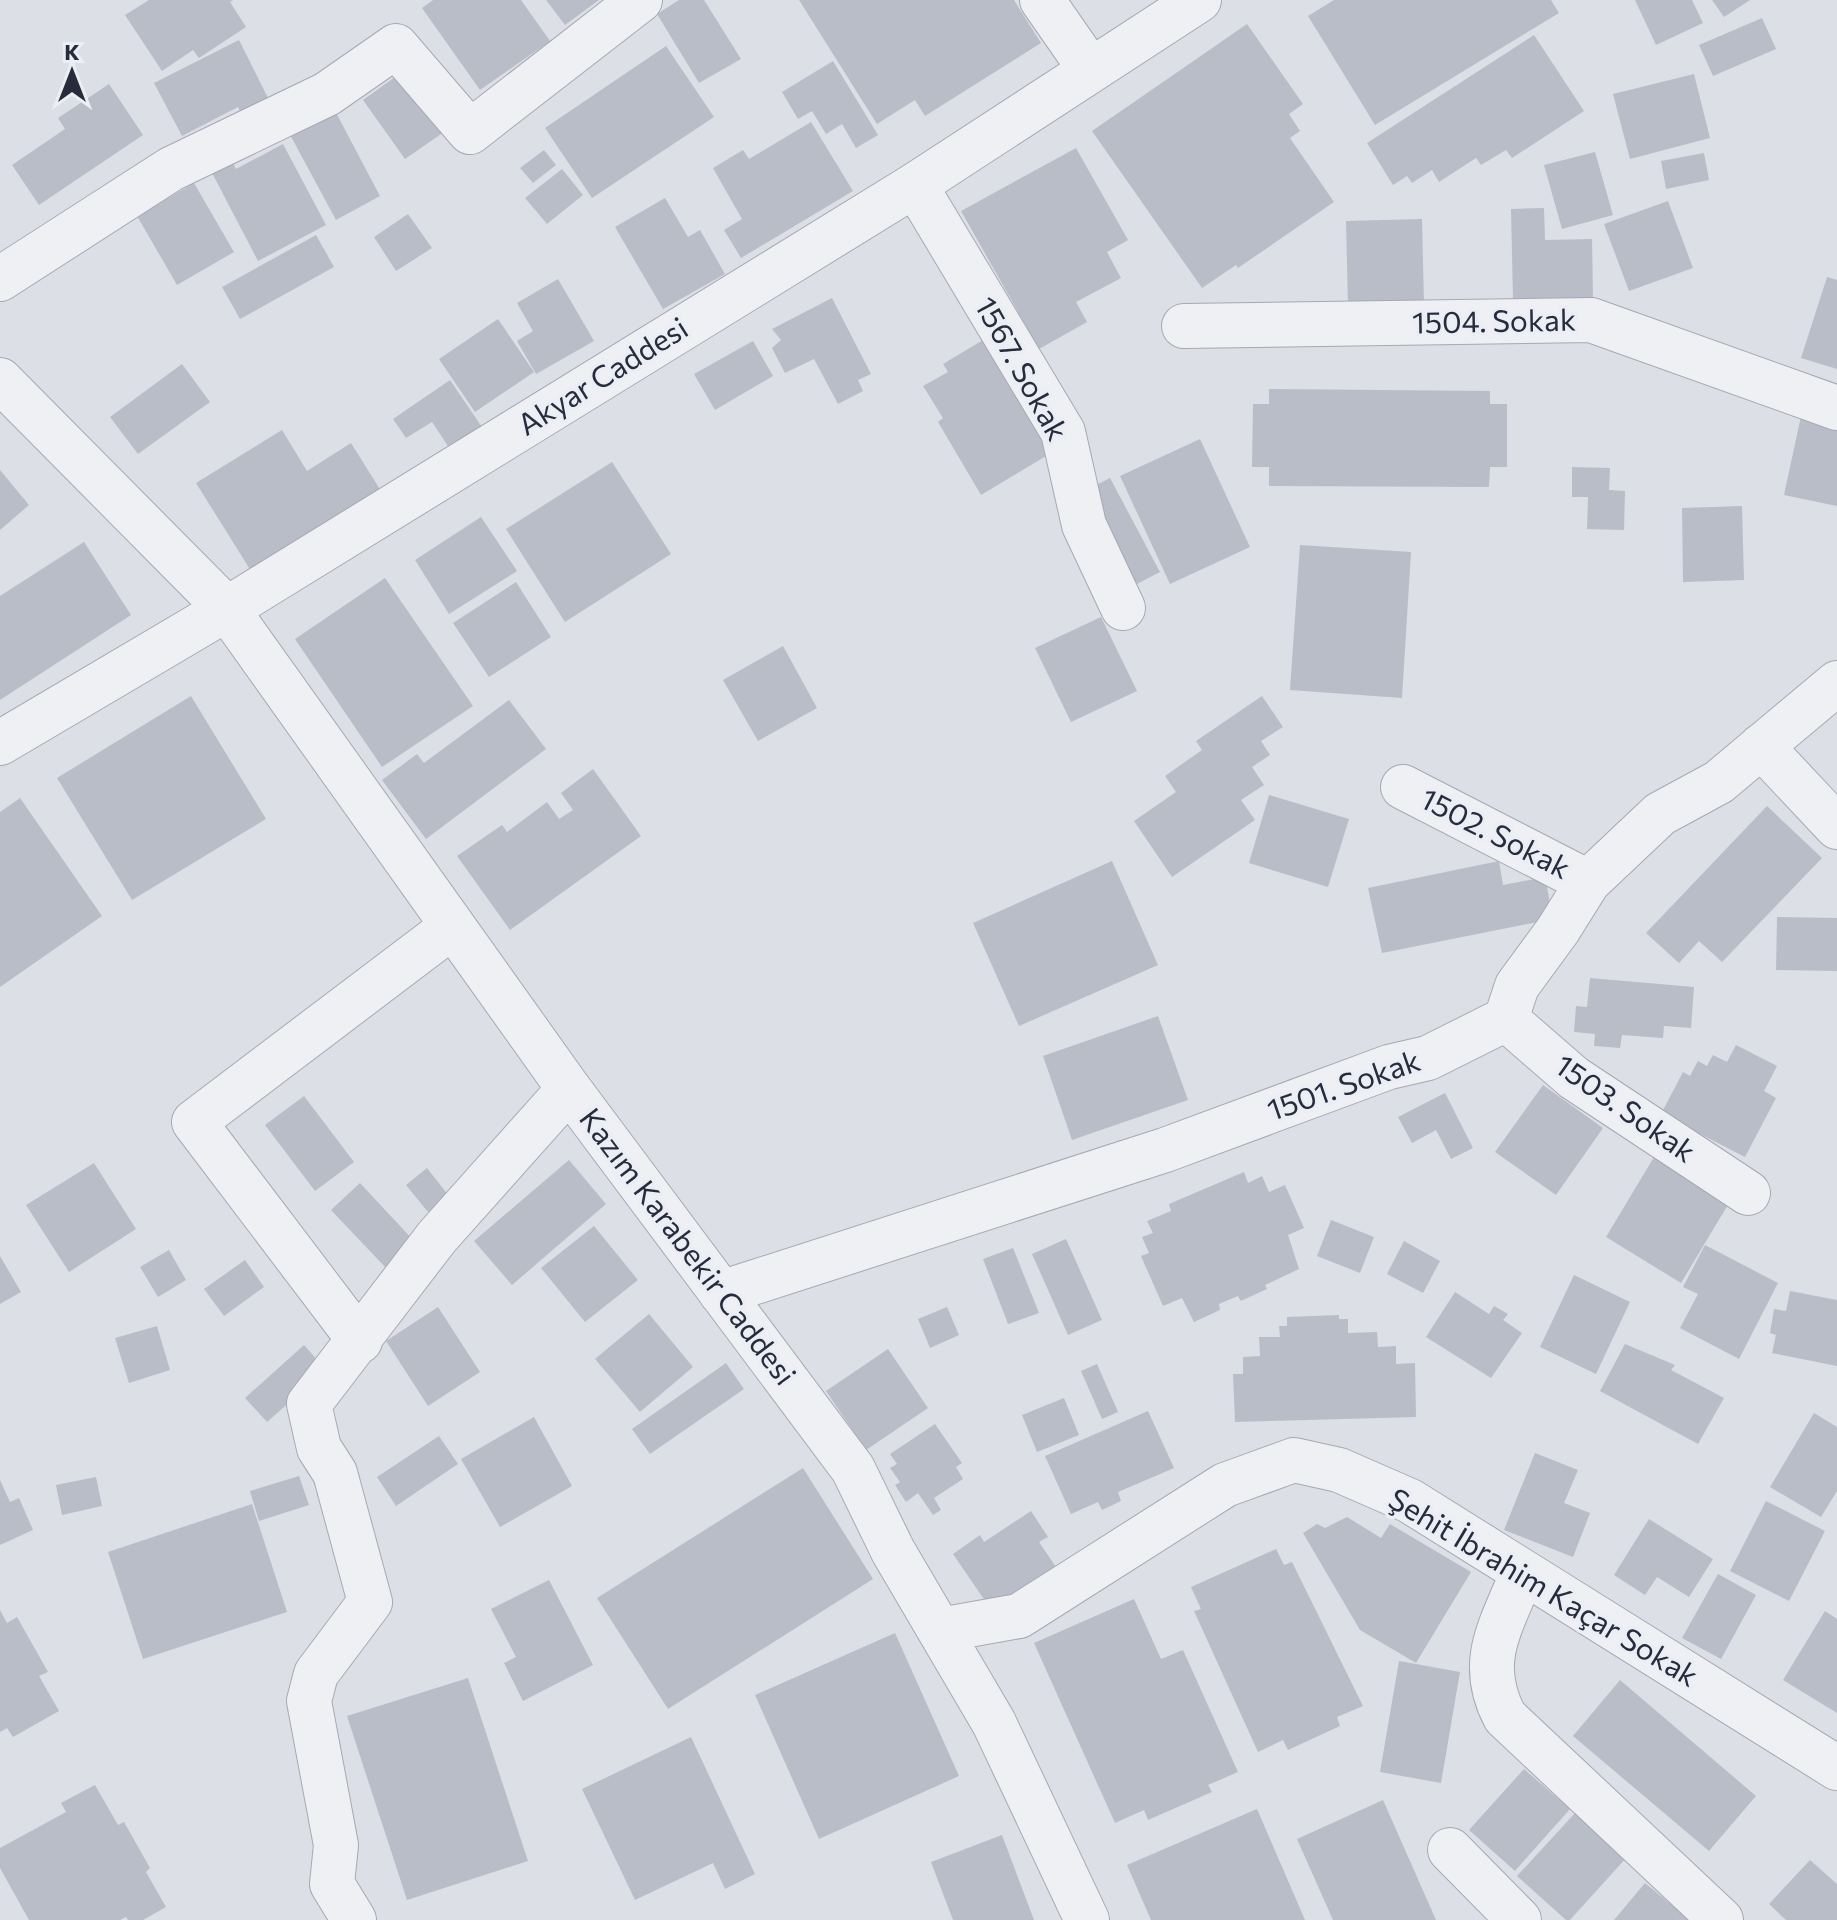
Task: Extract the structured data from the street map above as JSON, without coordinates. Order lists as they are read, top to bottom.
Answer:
{
  "streets": {
    "street": [
      "1504. Sokak",
      "1567. Sokak",
      "Akyar Caddesi",
      "1502. Sokak",
      "1501. Sokak",
      "1503. Sokak",
      "Kazım Karabekir Caddesi",
      "Şehit İbrahim Kaçar Sokak"
    ]
  },
  "crossings": [
    ["1567. Sokak", "Akyar Caddesi"],
    ["Akyar Caddesi", "Kazım Karabekir Caddesi"],
    ["1501. Sokak", "1503. Sokak"],
    ["1501. Sokak", "Kazım Karabekir Caddesi"],
    ["Kazım Karabekir Caddesi", "Şehit İbrahim Kaçar Sokak"]
  ],
  "north": "top"
}
